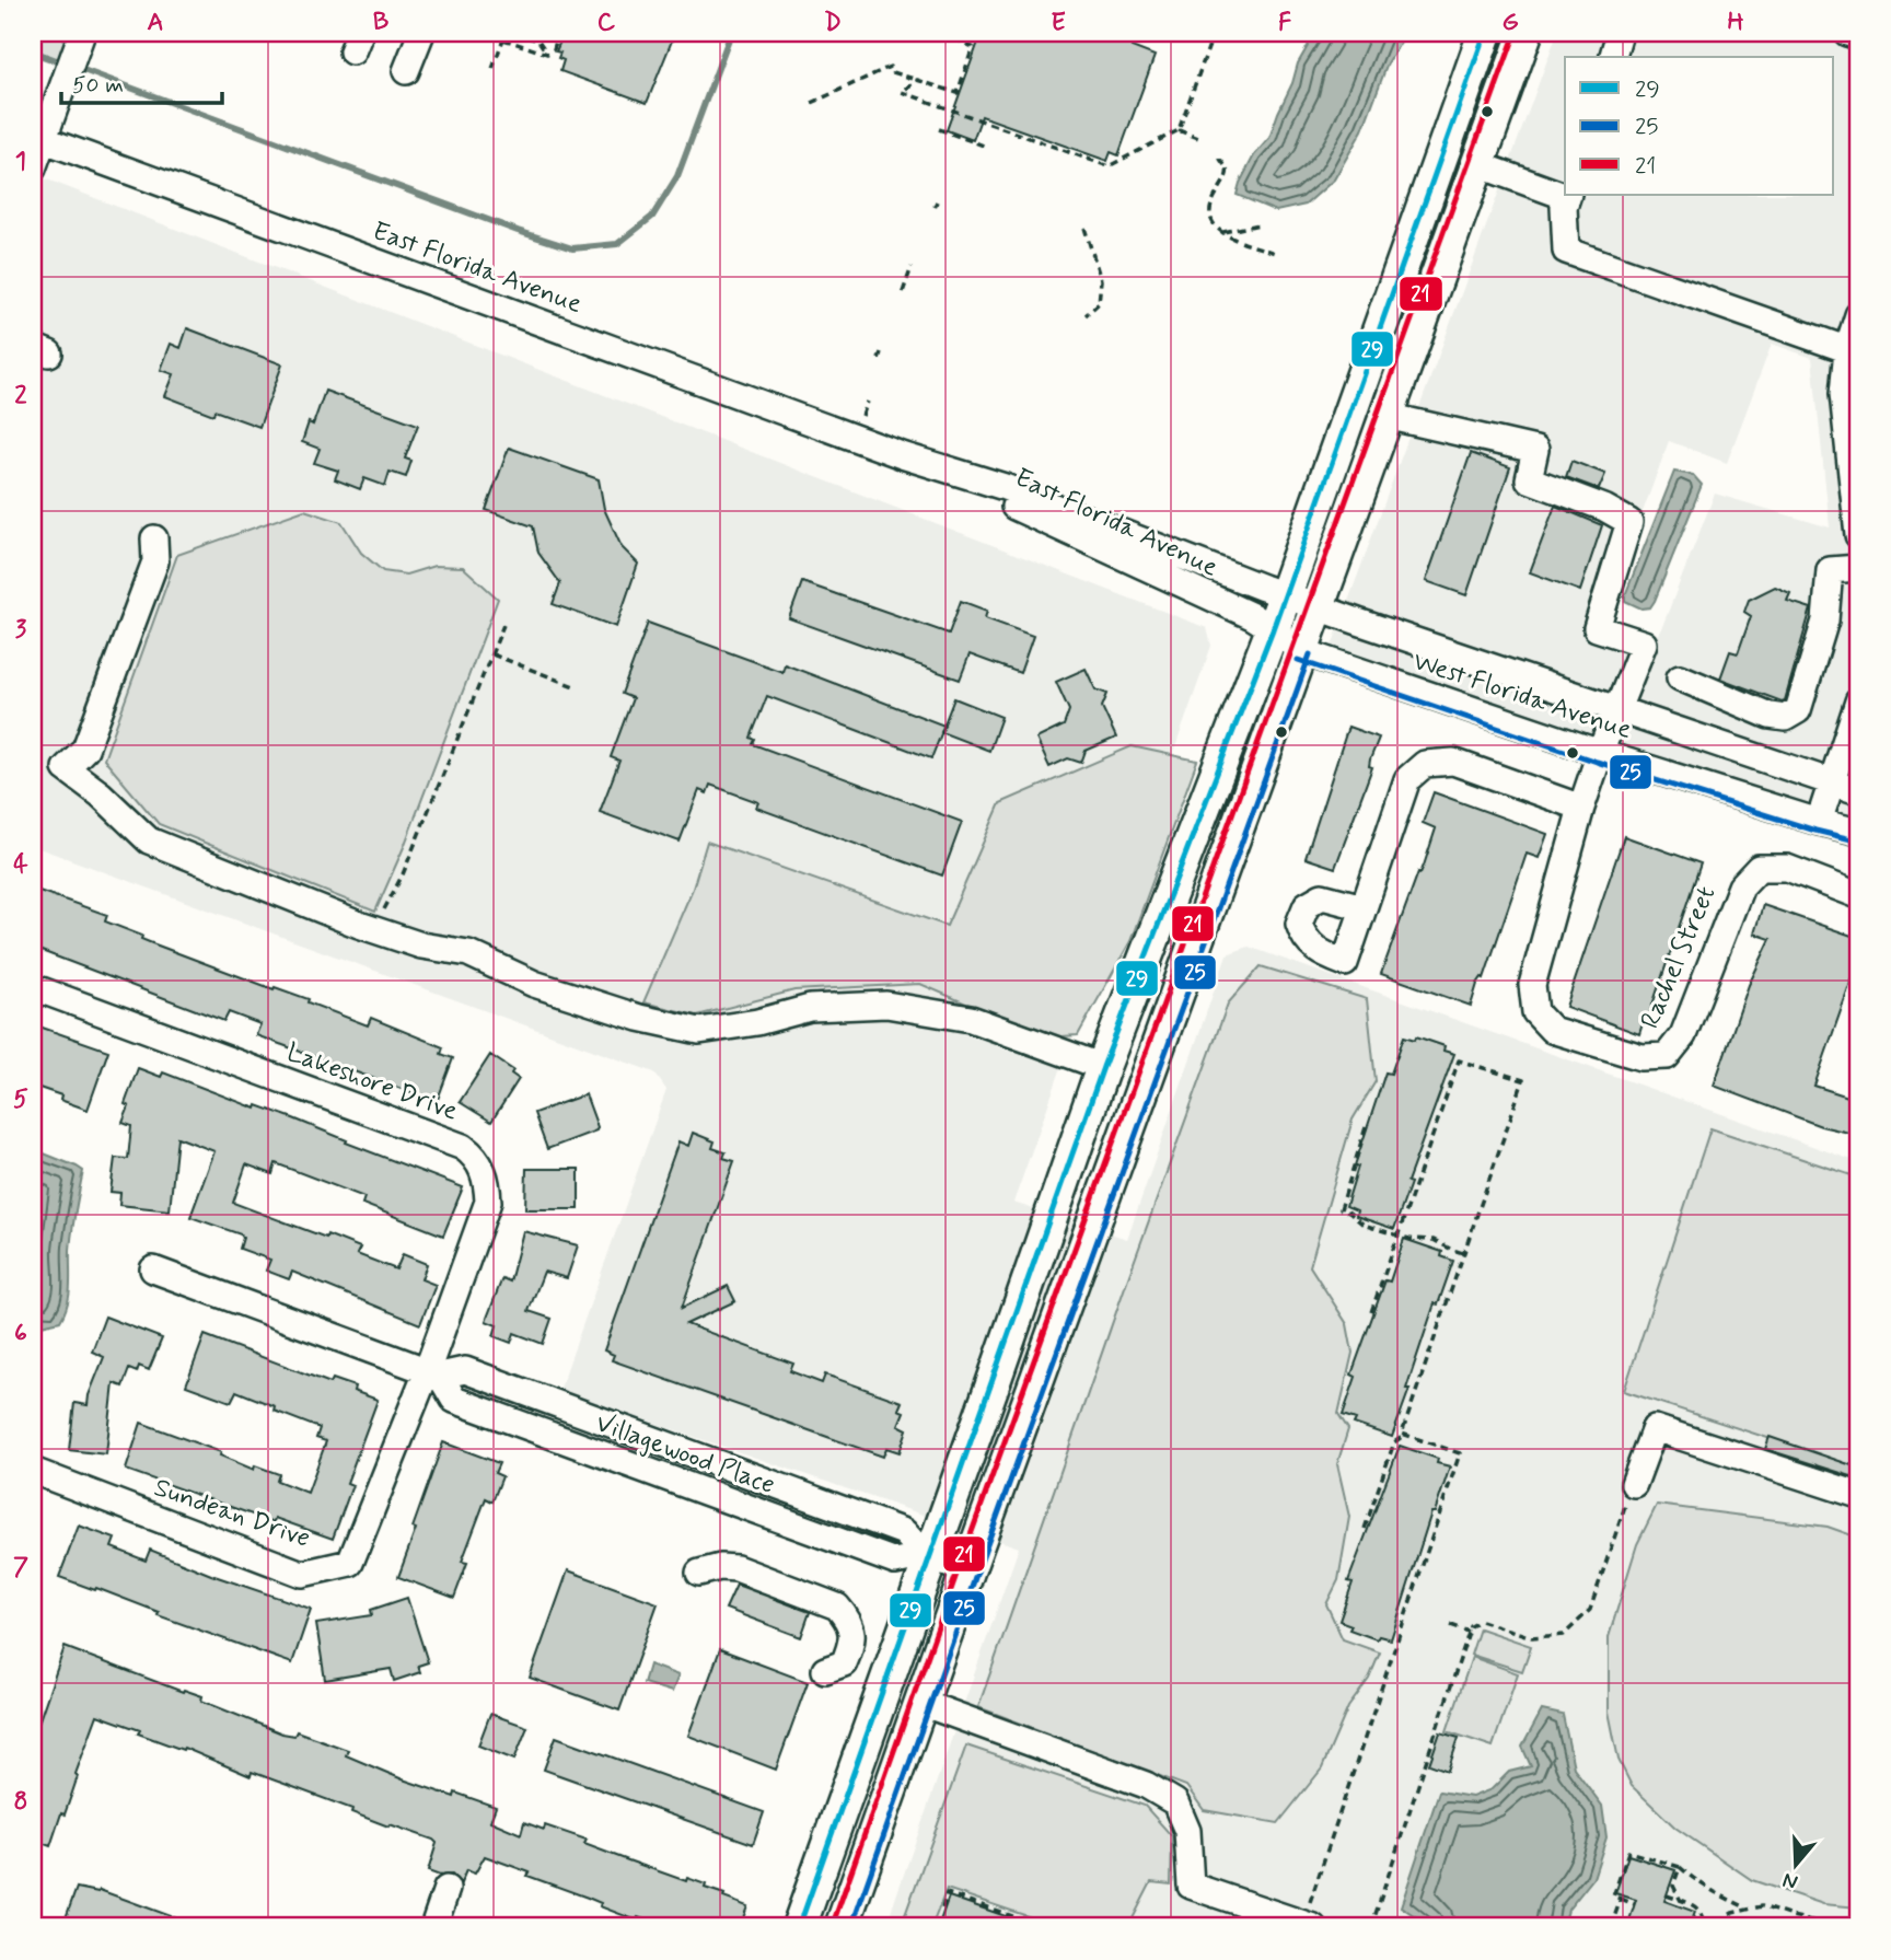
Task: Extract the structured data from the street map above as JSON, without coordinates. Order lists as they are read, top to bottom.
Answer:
{
  "streets": {
    "street": [
      "East Florida Avenue",
      "West Florida Avenue",
      "Rachel Street",
      "Lakeshore Drive",
      "Villagewood Place",
      "Sundean Drive"
    ]
  },
  "crossings": [
    ["East Florida Avenue", "West Florida Avenue"],
    ["West Florida Avenue", "Rachel Street"],
    ["Lakeshore Drive", "Villagewood Place"],
    ["Lakeshore Drive", "Sundean Drive"],
    ["Villagewood Place", "Sundean Drive"]
  ],
  "lines": ["transit line 29", "transit line 21", "transit line 25"],
  "legend": ["29", "25", "21"],
  "scale_bar": "50 m",
  "north": "bottom",
  "grid": {
    "columns": [
      "A",
      "B",
      "C",
      "D",
      "E",
      "F",
      "G",
      "H"
    ],
    "rows": [
      "1",
      "2",
      "3",
      "4",
      "5",
      "6",
      "7",
      "8"
    ]
  }
}
